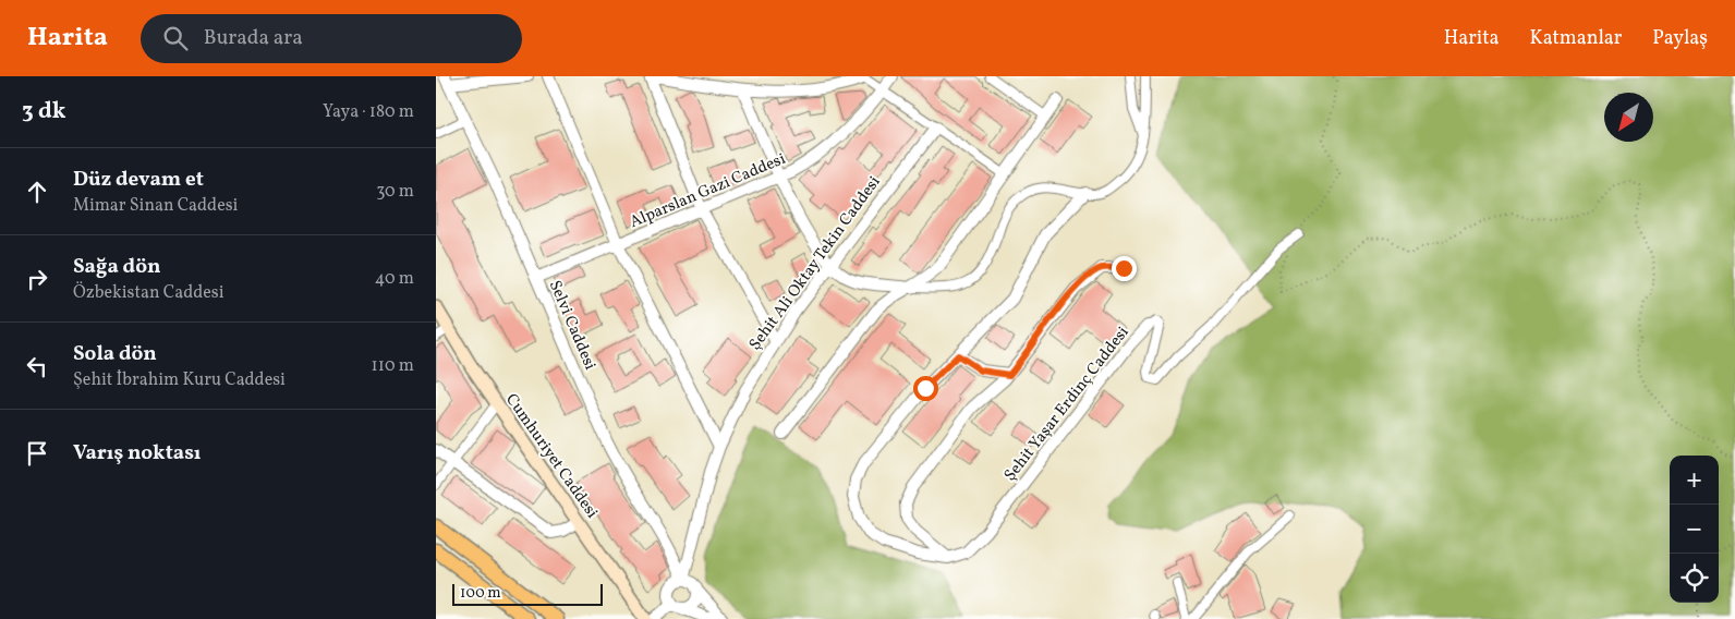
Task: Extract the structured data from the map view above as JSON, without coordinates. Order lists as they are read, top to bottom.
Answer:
{
  "streets": {
    "main road": ["Cumhuriyet Caddesi"],
    "street": [
      "Alparslan Gazi Caddesi",
      "Şehit Ali Oktay Tekin Caddesi",
      "Selvi Caddesi",
      "Şehit Yaşar Erdinç Caddesi"
    ]
  },
  "crossings": [
    ["Alparslan Gazi Caddesi", "Selvi Caddesi"],
    ["Şehit Ali Oktay Tekin Caddesi", "Selvi Caddesi"]
  ],
  "scale_bar": "100 m",
  "north": "bottom left",
  "page": {
    "header": "Harita",
    "search": "Burada ara",
    "nav": ["Harita", "Katmanlar", "Paylaş"],
    "heading": ["3 dk", "Yaya · 180 m"],
    "list": [
      ["Düz devam et", "Mimar Sinan Caddesi", "30 m"],
      ["Sağa dön", "Özbekistan Caddesi", "40 m"],
      ["Sola dön", "Şehit İbrahim Kuru Caddesi", "110 m"],
      "Varış noktası"
    ],
    "map_buttons": ["+", "−"],
    "scale": "100 m"
  }
}
